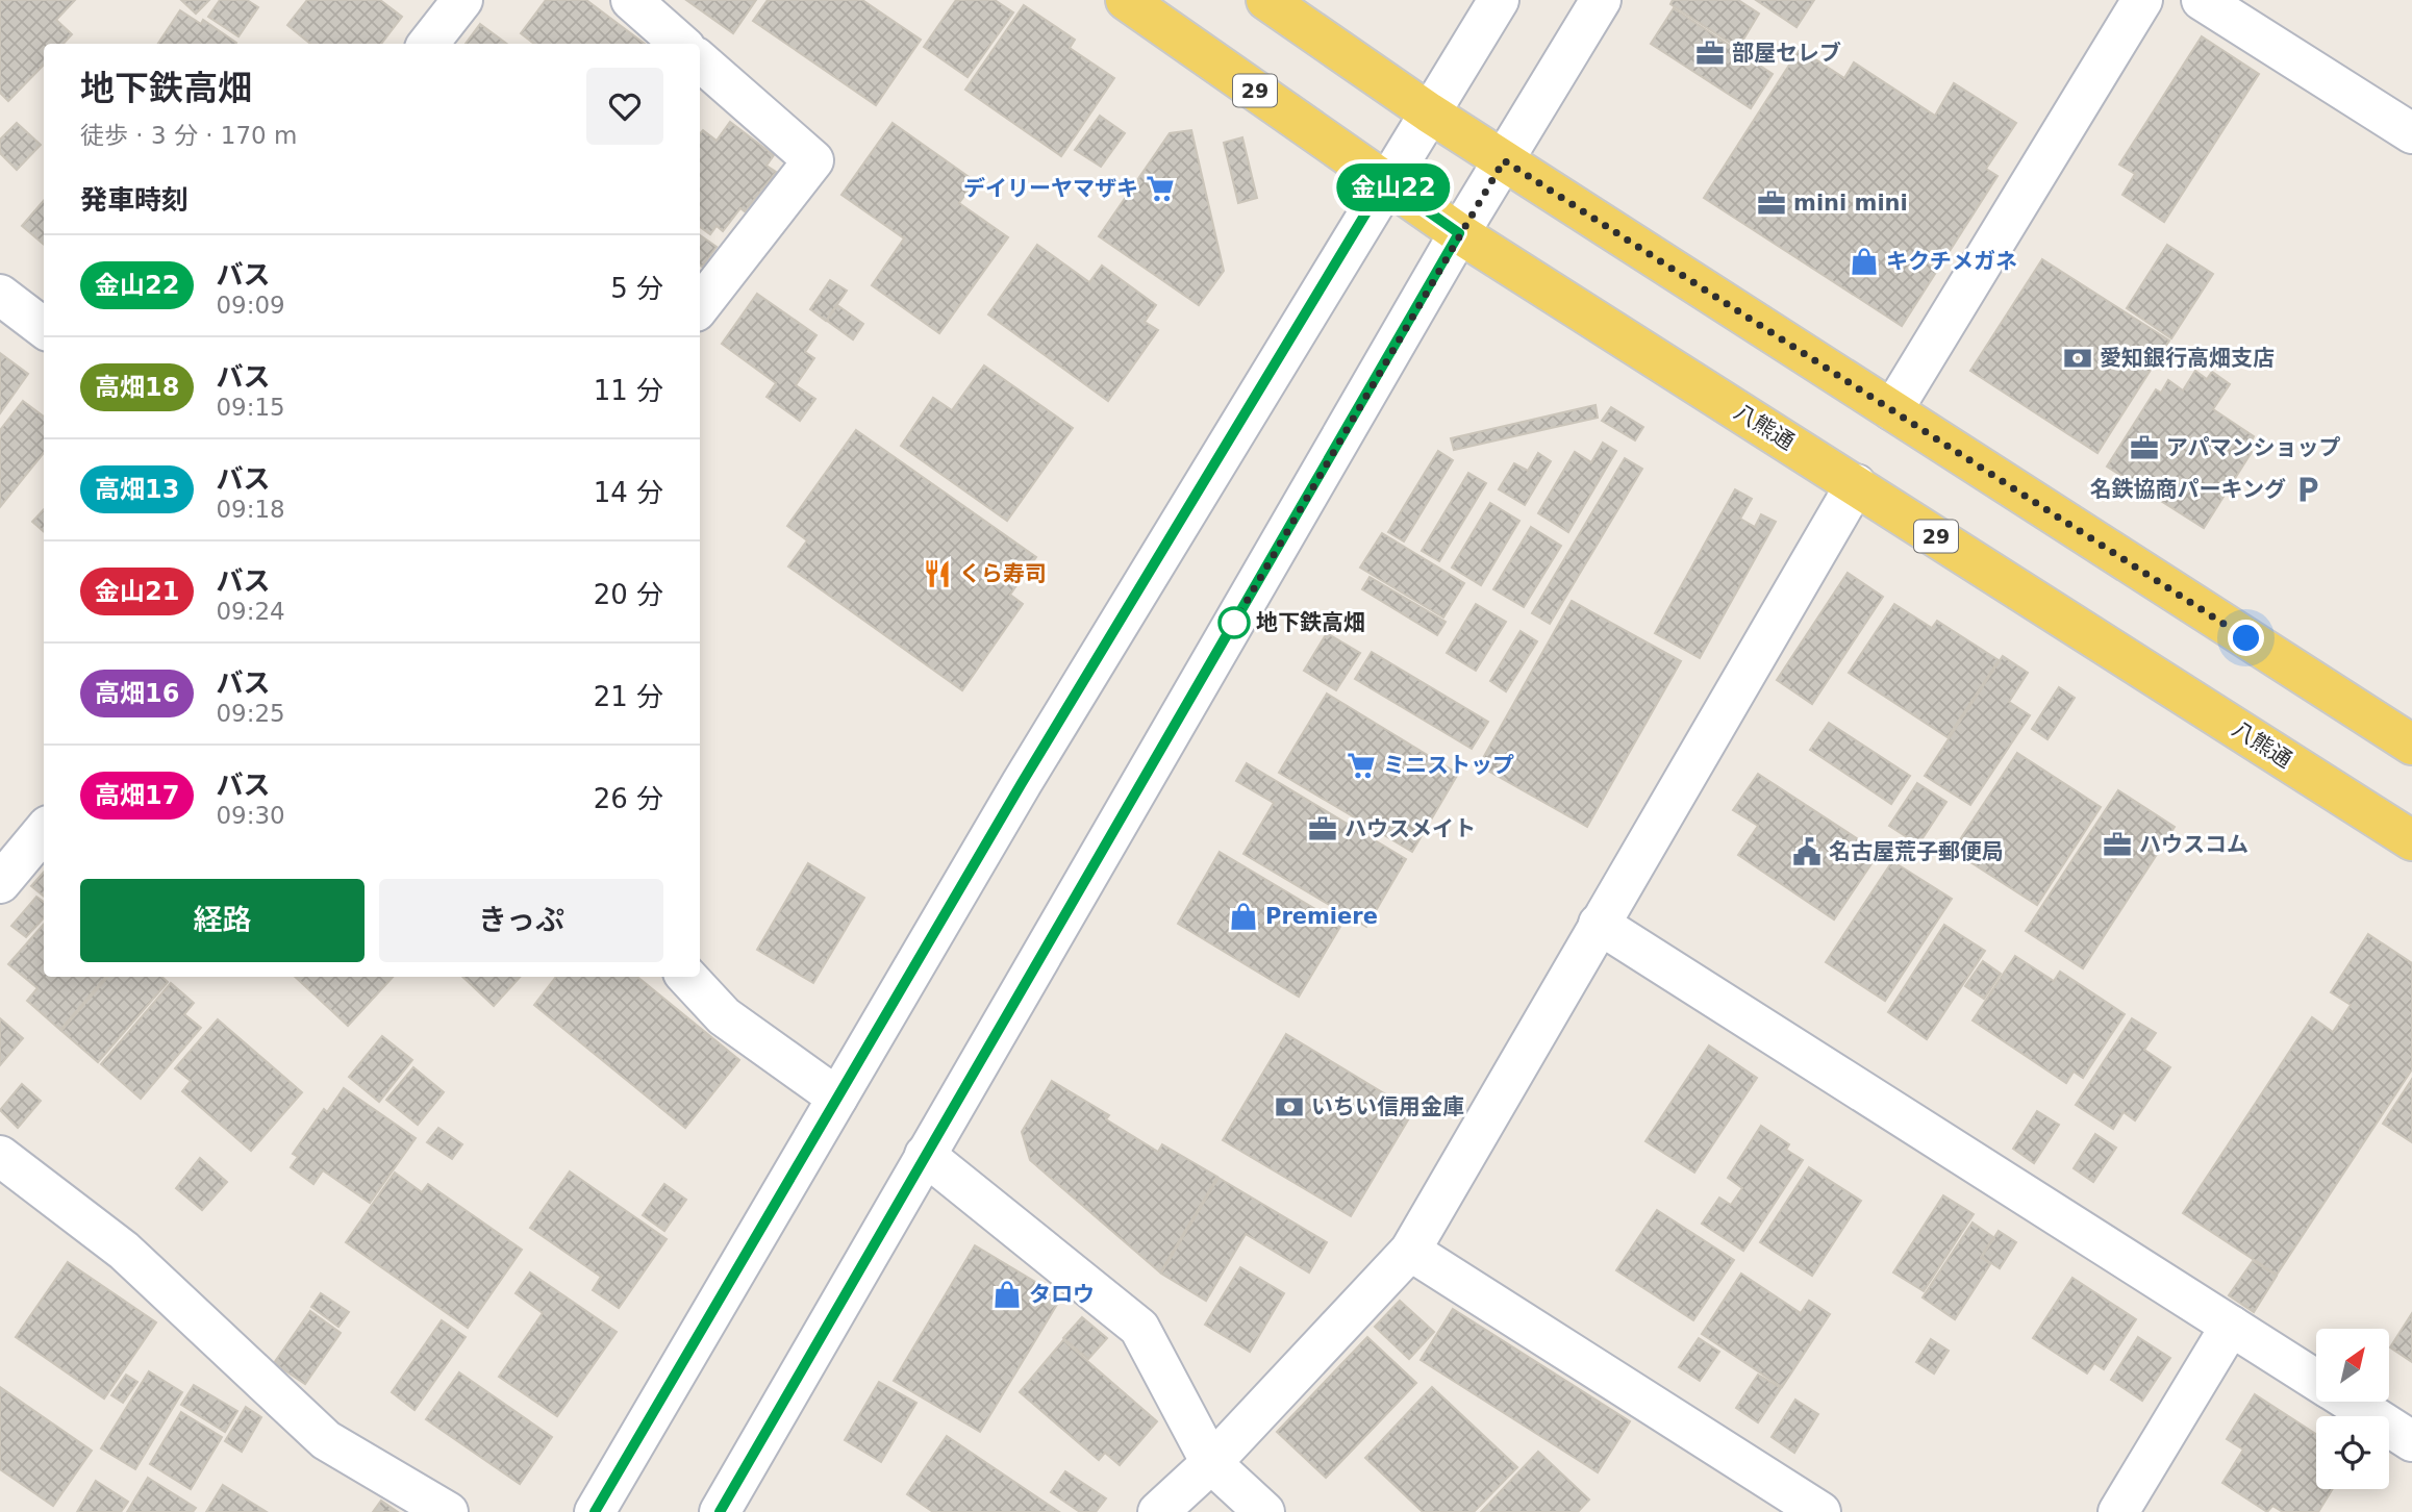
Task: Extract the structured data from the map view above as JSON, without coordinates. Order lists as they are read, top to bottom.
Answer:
{
  "streets": {
    "main road": ["29", "八熊通"]
  },
  "places": {
    "office": [
      "部屋セレブ",
      "mini mini",
      "アパマンショップ",
      "ハウスメイト",
      "ハウスコム"
    ],
    "supermarket": ["デイリーヤマザキ", "ミニストップ"],
    "shop": ["キクチメガネ", "Premiere", "タロウ"],
    "bank": ["愛知銀行高畑支店", "いちい信用金庫"],
    "parking": ["名鉄協商パーキング"],
    "restaurant": ["くら寿司"],
    "other": ["地下鉄高畑"],
    "public building": ["名古屋荒子郵便局"]
  },
  "lines": ["bus line 金山22"],
  "north": "top right",
  "page": {
    "on_map": "金山22",
    "heading": [
      ["地下鉄高畑", "徒歩 · 3 分 · 170 m"],
      "発車時刻"
    ],
    "list": [
      {
        "mark": "金山22",
        "name": "バス",
        "note": "09:09",
        "value": "5 分"
      },
      {
        "mark": "高畑18",
        "name": "バス",
        "note": "09:15",
        "value": "11 分"
      },
      {
        "mark": "高畑13",
        "name": "バス",
        "note": "09:18",
        "value": "14 分"
      },
      {
        "mark": "金山21",
        "name": "バス",
        "note": "09:24",
        "value": "20 分"
      },
      {
        "mark": "高畑16",
        "name": "バス",
        "note": "09:25",
        "value": "21 分"
      },
      {
        "mark": "高畑17",
        "name": "バス",
        "note": "09:30",
        "value": "26 分"
      }
    ],
    "buttons": ["経路", "きっぷ"]
  }
}
